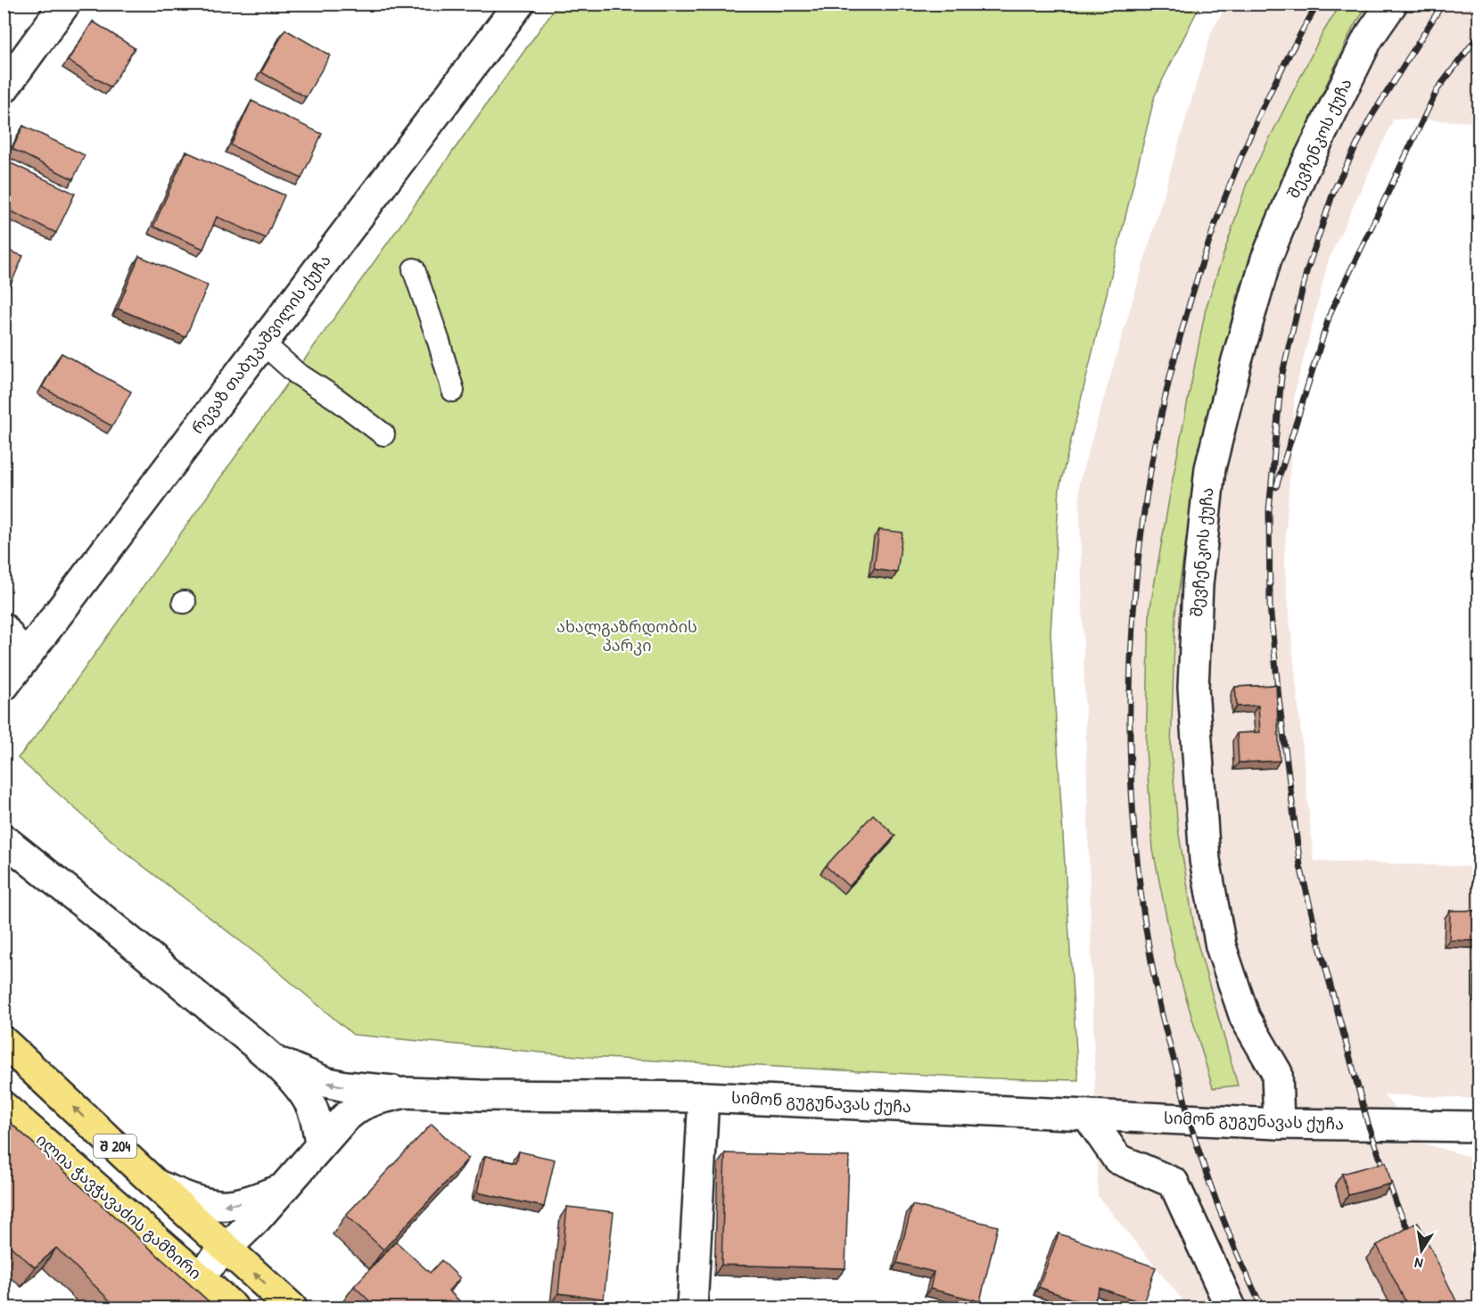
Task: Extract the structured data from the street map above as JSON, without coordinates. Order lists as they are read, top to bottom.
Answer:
{
  "streets": {
    "main road": [
      "შევჩენკოს ქუჩა",
      "რევაზ თაბუკაშვილის ქუჩა",
      "სიმონ გუგუნავას ქუჩა",
      "შ 204",
      "ილია ჭავჭავაძის გამზირი"
    ]
  },
  "crossings": [
    ["შევჩენკოს ქუჩა", "სიმონ გუგუნავას ქუჩა"],
    ["სიმონ გუგუნავას ქუჩა", "შ 204"],
    ["სიმონ გუგუნავას ქუჩა", "ილია ჭავჭავაძის გამზირი"]
  ],
  "parks": ["ახალგაზრდობის პარკი"],
  "north": "bottom"
}
